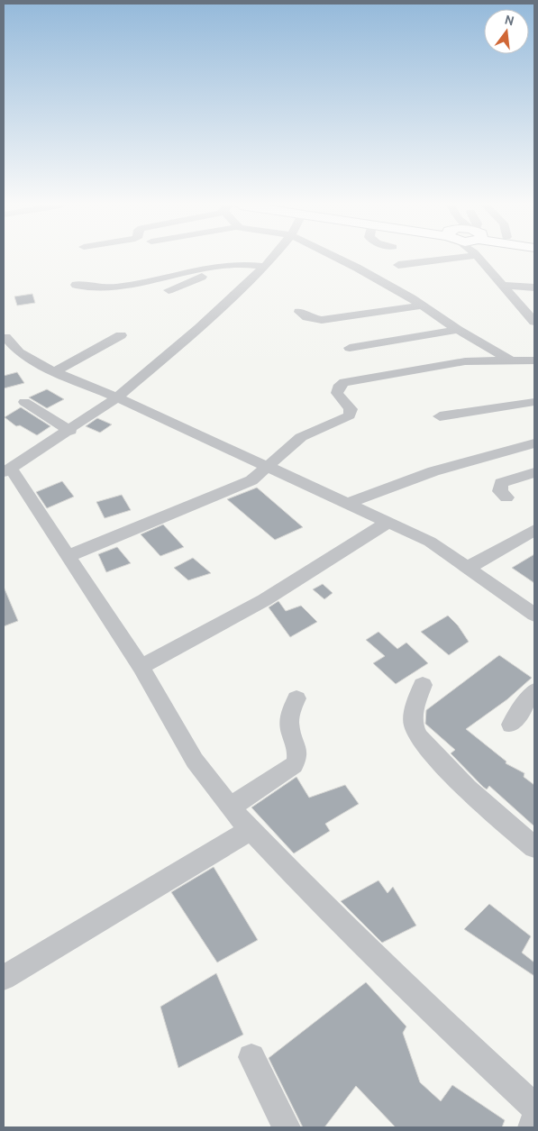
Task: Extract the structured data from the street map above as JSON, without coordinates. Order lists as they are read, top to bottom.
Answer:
{
  "north": "top"
}
